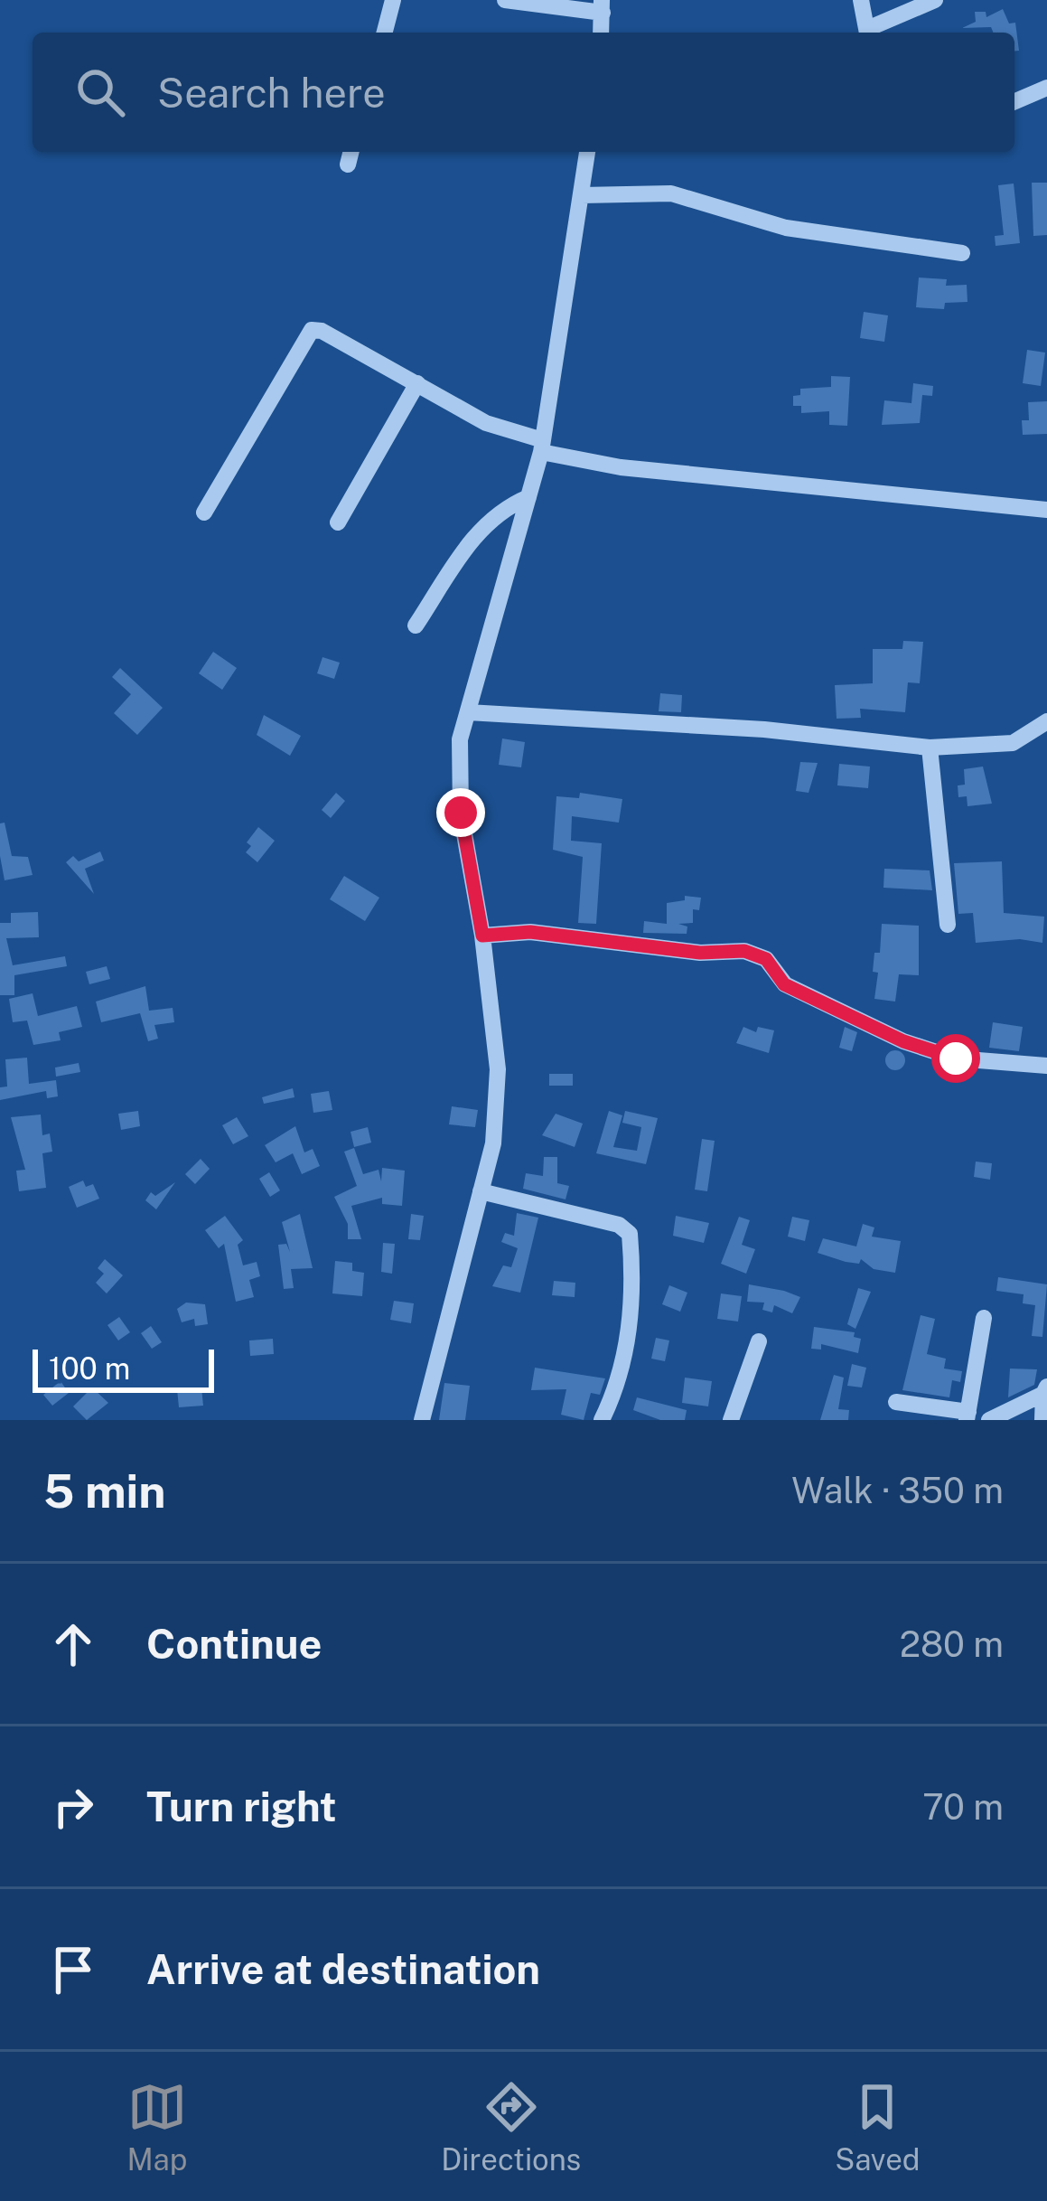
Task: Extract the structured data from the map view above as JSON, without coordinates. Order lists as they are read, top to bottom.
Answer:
{
  "scale_bar": "100 m",
  "page": {
    "search": "Search here",
    "scale": "100 m",
    "heading": ["5 min", "Walk · 350 m"],
    "list": [
      ["Continue", "280 m"],
      ["Turn right", "70 m"],
      "Arrive at destination"
    ],
    "nav": ["Map", "Directions", "Saved"]
  }
}
